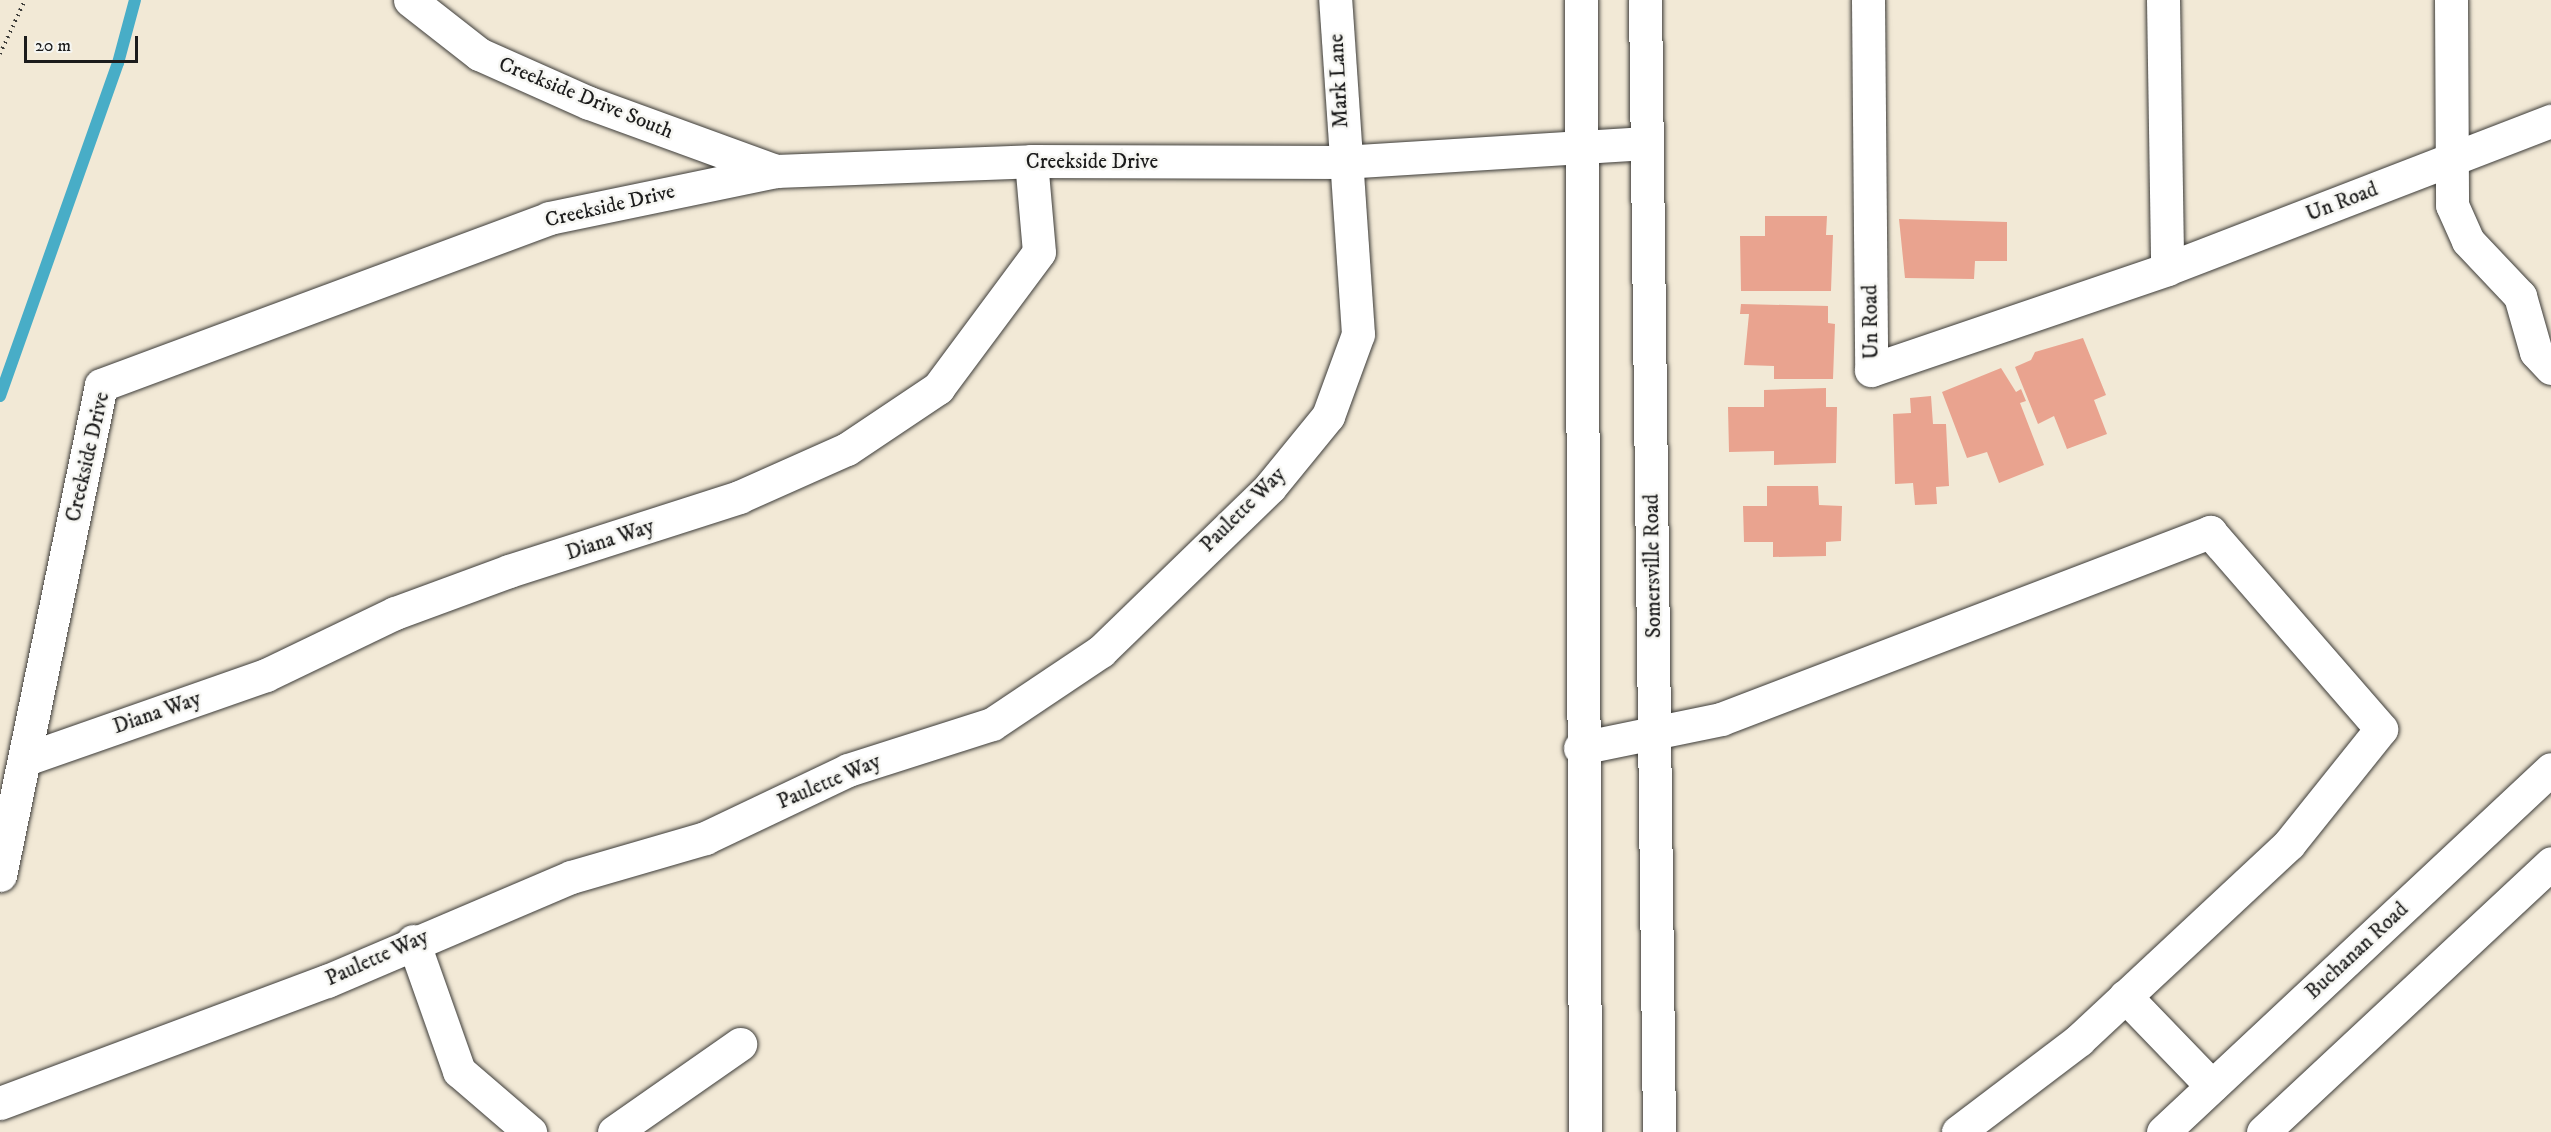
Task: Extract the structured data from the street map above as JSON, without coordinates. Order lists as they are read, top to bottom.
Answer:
{
  "streets": {
    "street": [
      "Mark Lane",
      "Creekside Drive South",
      "Creekside Drive",
      "Un Road",
      "Paulette Way",
      "Diana Way",
      "Somersville Road",
      "Buchanan Road"
    ]
  },
  "crossings": [
    ["Mark Lane", "Creekside Drive"],
    ["Mark Lane", "Paulette Way"],
    ["Creekside Drive South", "Creekside Drive"],
    ["Creekside Drive", "Paulette Way"],
    ["Creekside Drive", "Diana Way"],
    ["Creekside Drive", "Somersville Road"]
  ],
  "scale_bar": "20 m"
}
